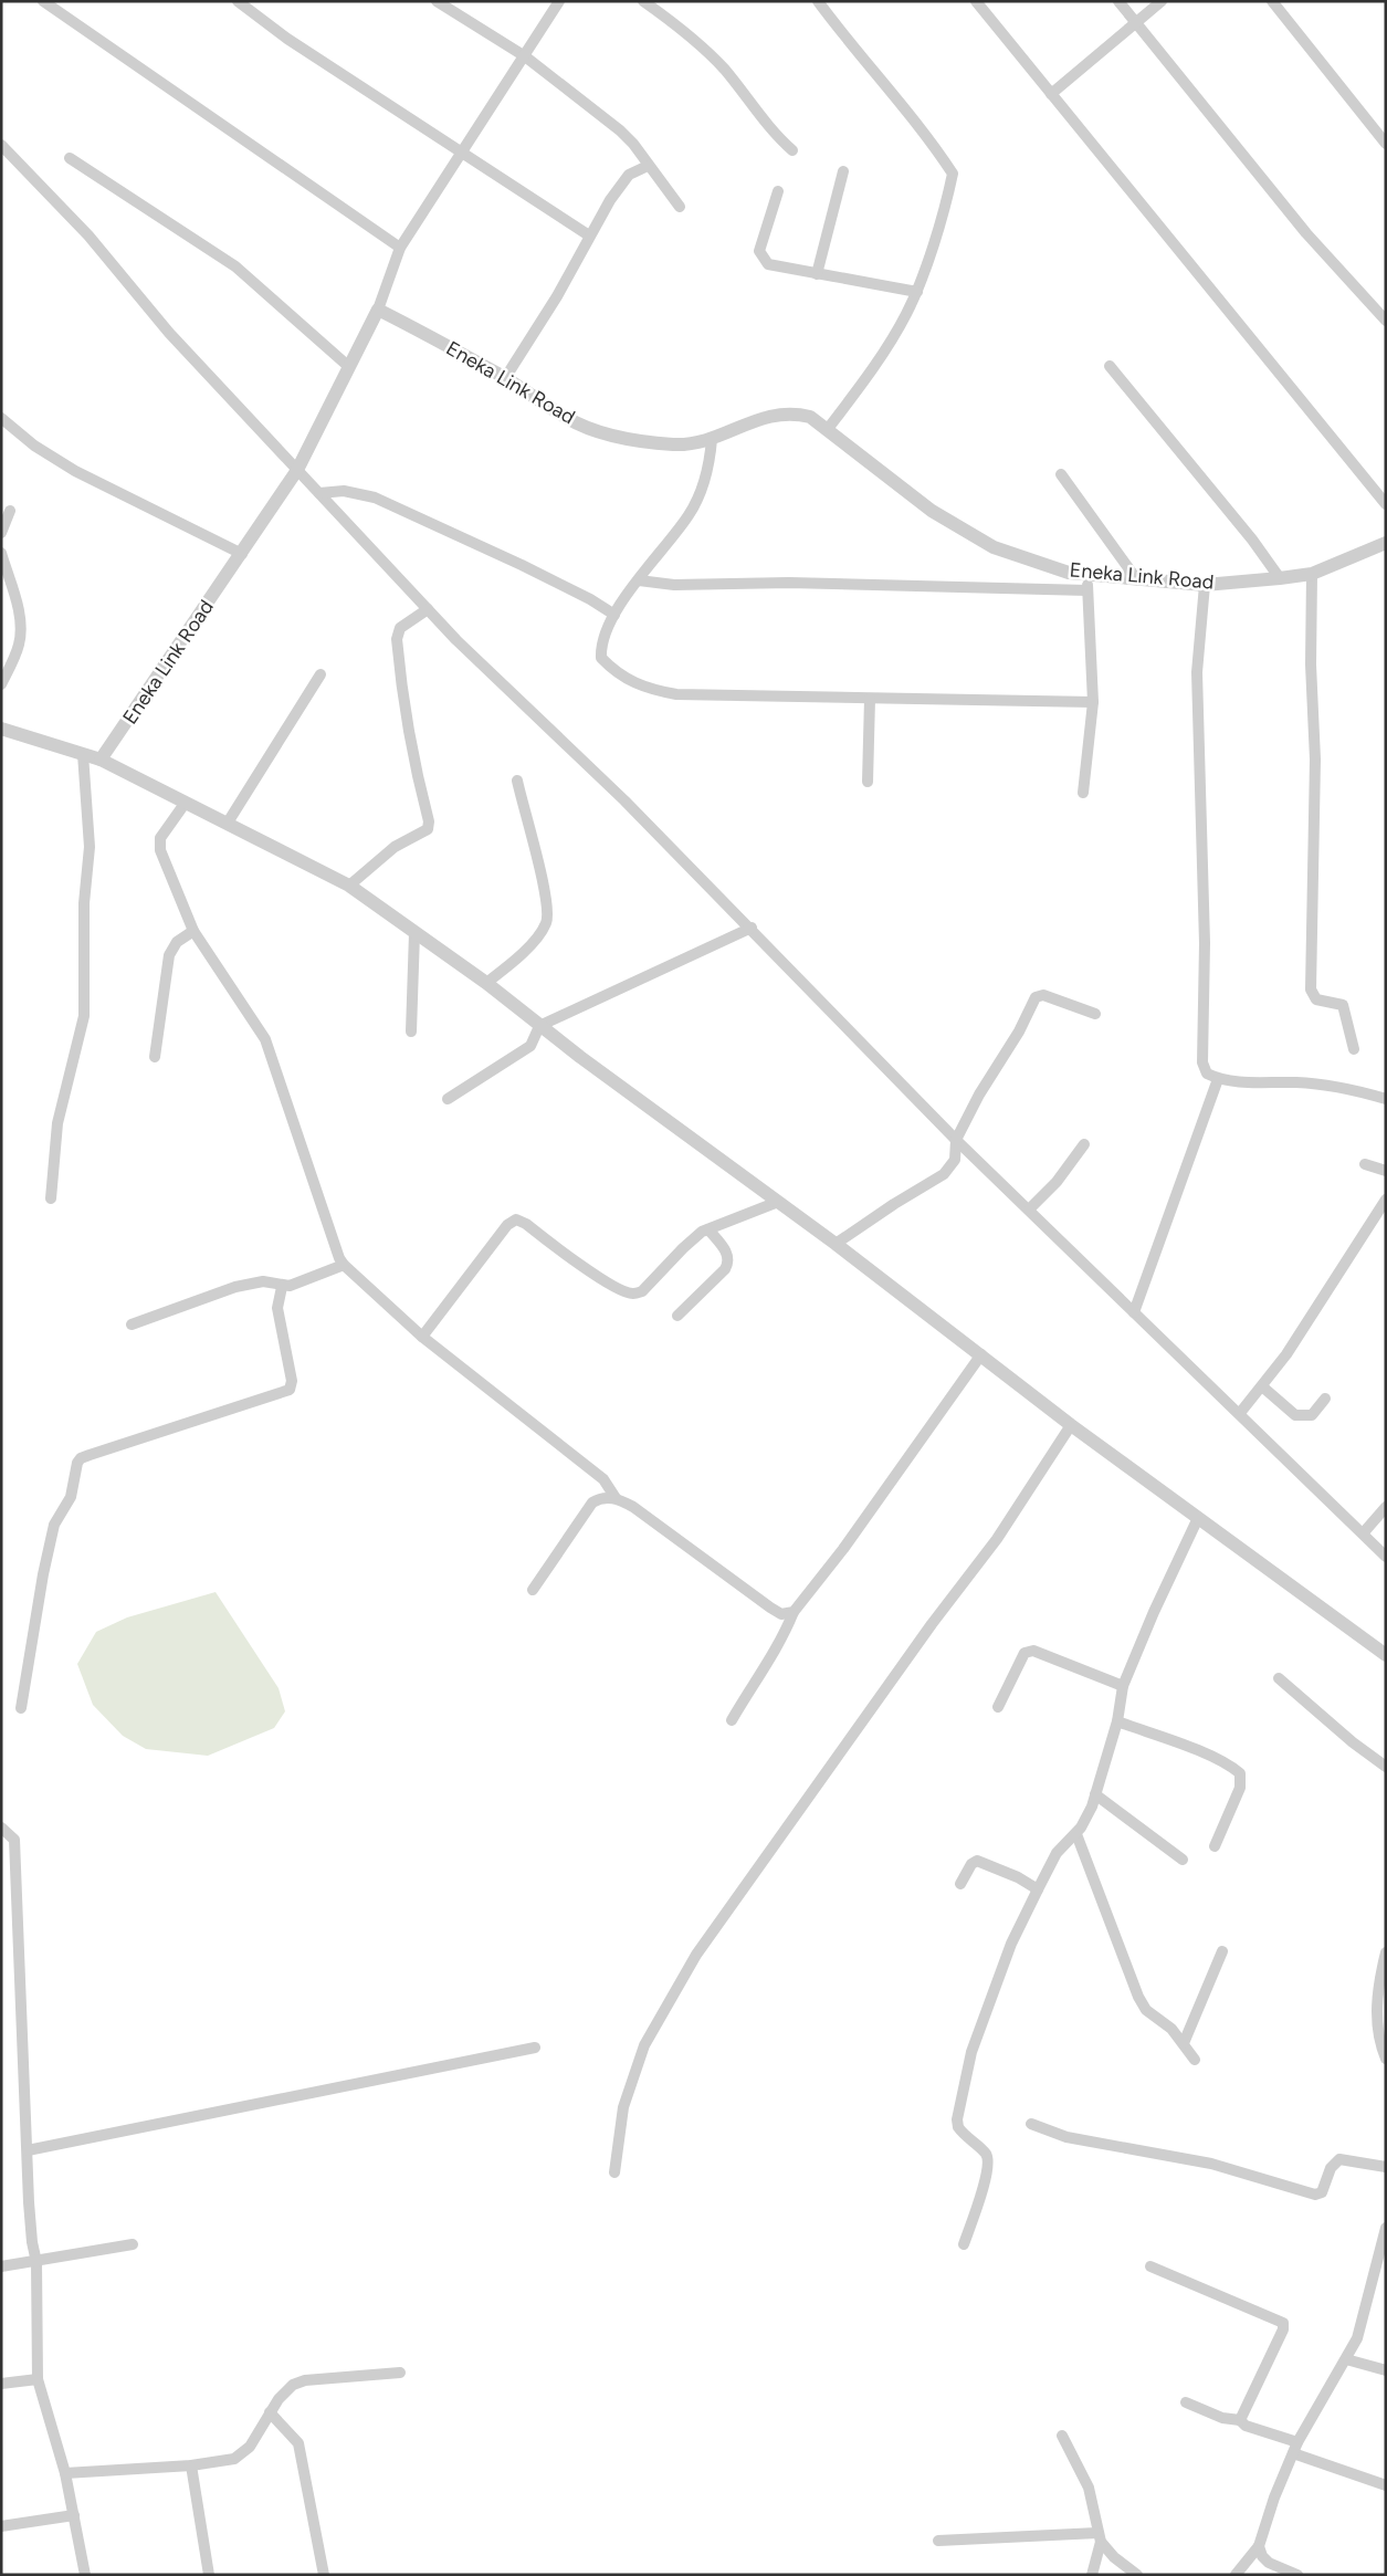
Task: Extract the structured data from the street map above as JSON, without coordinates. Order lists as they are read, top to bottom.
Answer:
{
  "streets": {
    "street": ["Eneka Link Road"]
  }
}
